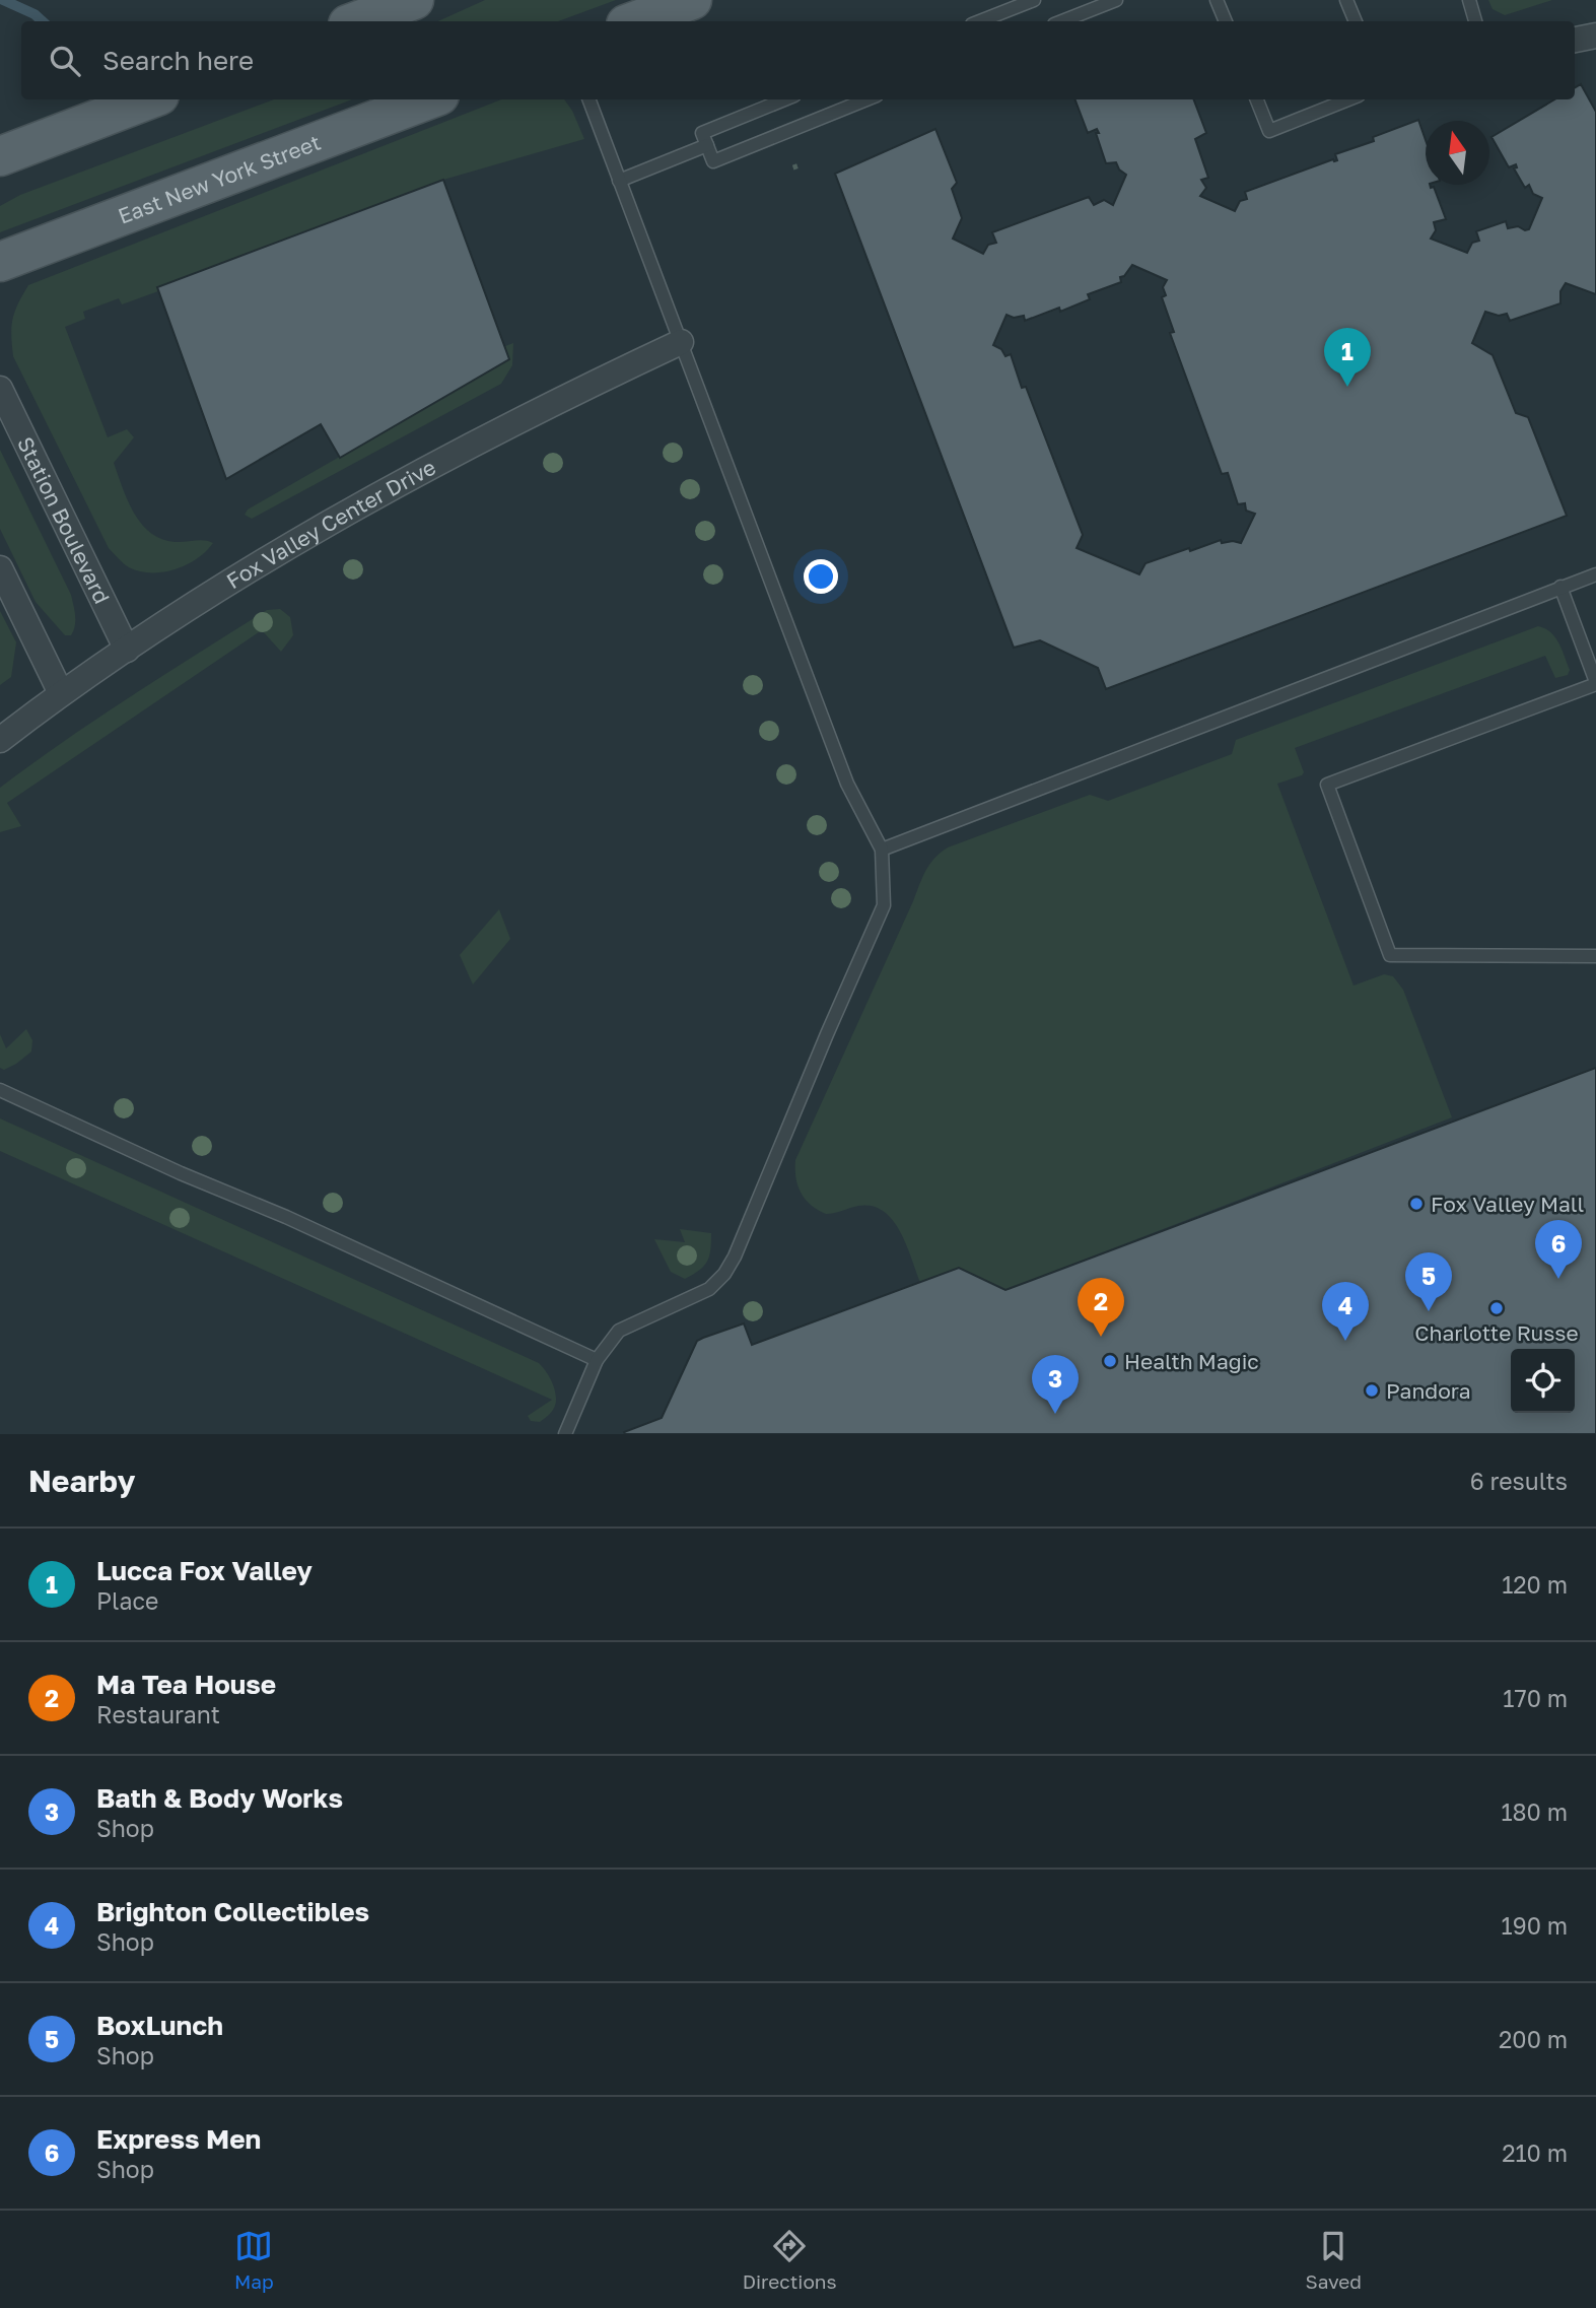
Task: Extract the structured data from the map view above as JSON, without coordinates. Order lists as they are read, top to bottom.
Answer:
{
  "streets": {
    "main road": ["East New York Street"],
    "street": ["Station Boulevard", "Fox Valley Center Drive"]
  },
  "crossings": [
    ["Station Boulevard", "Fox Valley Center Drive"]
  ],
  "places": [
    "Fox Valley Mall",
    "Charlotte Russe",
    "Health Magic",
    "Pandora"
  ],
  "north": "top",
  "page": {
    "search": "Search here",
    "pins": [
      "1",
      "6",
      "5",
      "2",
      "4",
      "3"
    ],
    "heading": ["Nearby", "6 results"],
    "list": [
      {
        "mark": "1",
        "name": "Lucca Fox Valley",
        "note": "Place",
        "value": "120 m"
      },
      {
        "mark": "2",
        "name": "Ma Tea House",
        "note": "Restaurant",
        "value": "170 m"
      },
      {
        "mark": "3",
        "name": "Bath & Body Works",
        "note": "Shop",
        "value": "180 m"
      },
      {
        "mark": "4",
        "name": "Brighton Collectibles",
        "note": "Shop",
        "value": "190 m"
      },
      {
        "mark": "5",
        "name": "BoxLunch",
        "note": "Shop",
        "value": "200 m"
      },
      {
        "mark": "6",
        "name": "Express Men",
        "note": "Shop",
        "value": "210 m"
      }
    ],
    "nav": ["Map", "Directions", "Saved"]
  }
}
